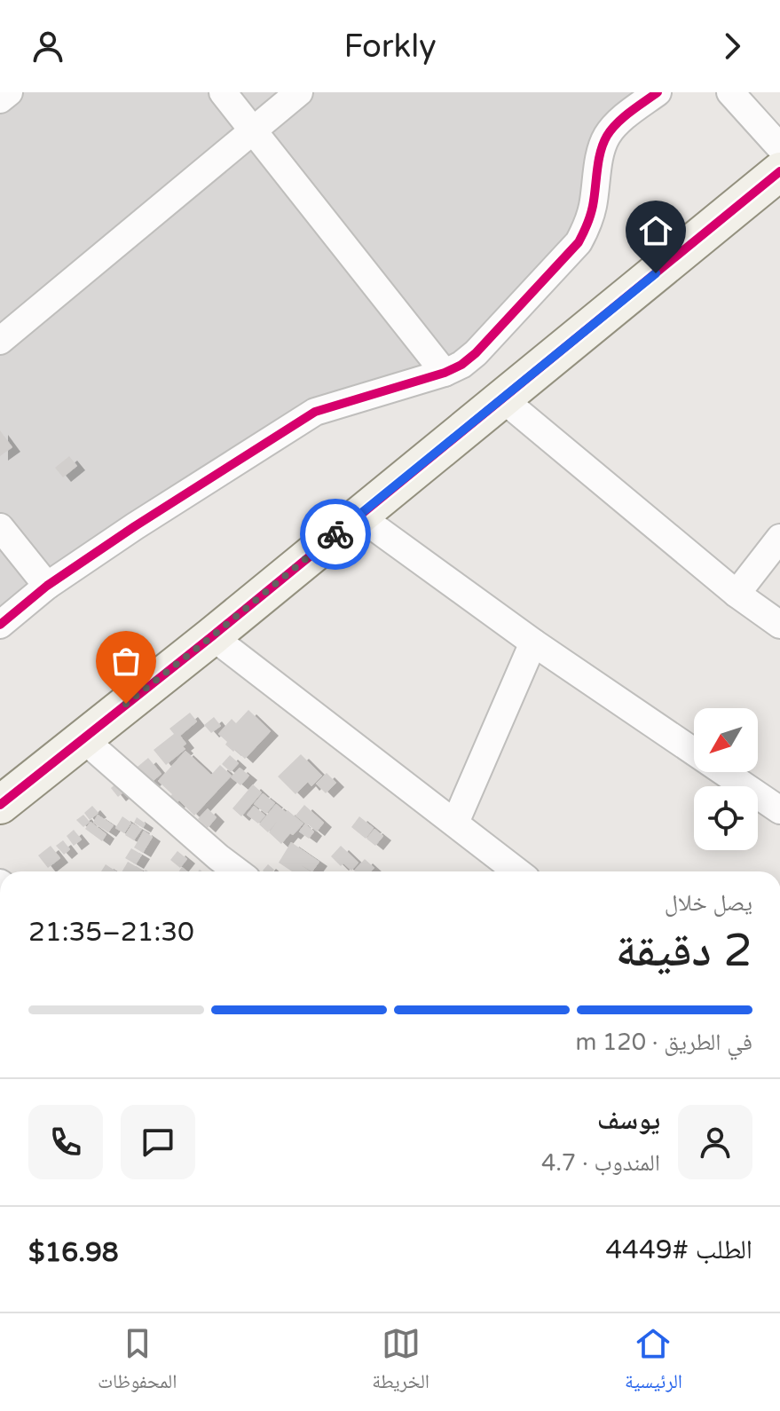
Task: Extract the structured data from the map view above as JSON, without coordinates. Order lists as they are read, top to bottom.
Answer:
{
  "north": "bottom left",
  "page": {
    "header": "Forkly",
    "heading": ["2 دقيقة", "يصل خلال", "21:30–21:35"],
    "panel": [
      "يوسف",
      "المندوب · 4.7",
      "الطلب #4449",
      "$16.98"
    ],
    "bar": "في الطريق · 120 m",
    "tabs": ["الرئيسية", "الخريطة", "المحفوظات"]
  }
}
